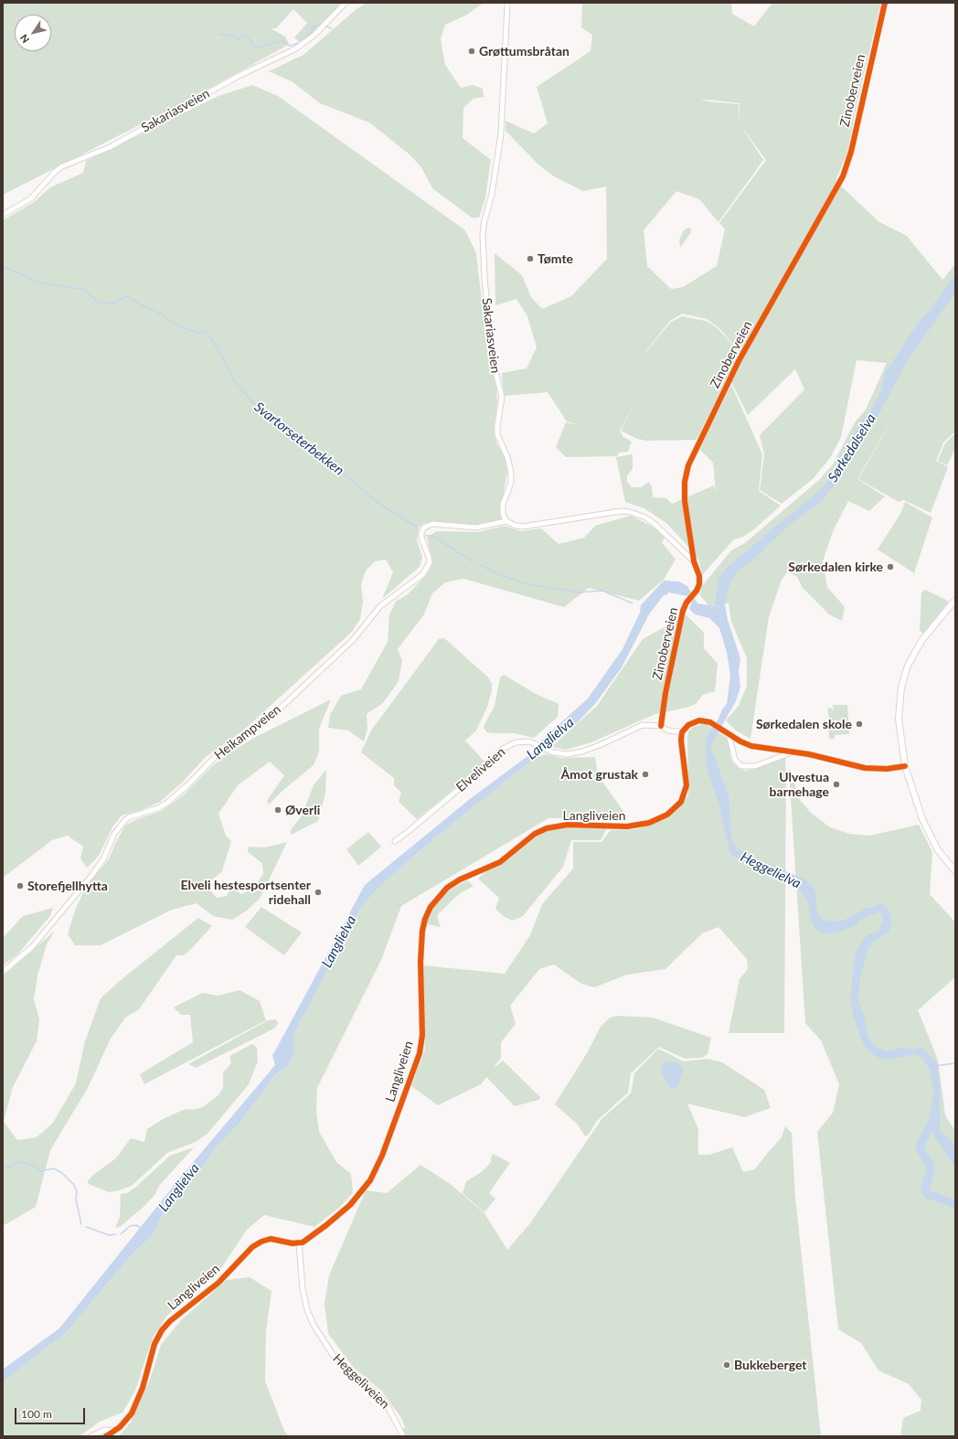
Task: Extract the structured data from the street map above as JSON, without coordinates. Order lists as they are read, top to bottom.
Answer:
{
  "streets": {
    "street": [
      "Zinoberveien",
      "Sakariasveien",
      "Heikampveien",
      "Elveliveien",
      "Langliveien",
      "Heggeliveien"
    ]
  },
  "crossings": [
    ["Zinoberveien", "Elveliveien"],
    ["Sakariasveien", "Heikampveien"],
    ["Langliveien", "Heggeliveien"]
  ],
  "water": [
    "Svartorseterbekken",
    "Sørkedalselva",
    "Langlielva",
    "Heggelielva"
  ],
  "places": [
    "Grøttumsbråtan",
    "Tømte",
    "Sørkedalen kirke",
    "Sørkedalen skole",
    "Åmot grustak",
    "Ulvestua barnehage",
    "Øverli",
    "Storefjellhytta",
    "Elveli hestesportsenter ridehall",
    "Bukkeberget"
  ],
  "scale_bar": "100 m",
  "north": "bottom left"
}
